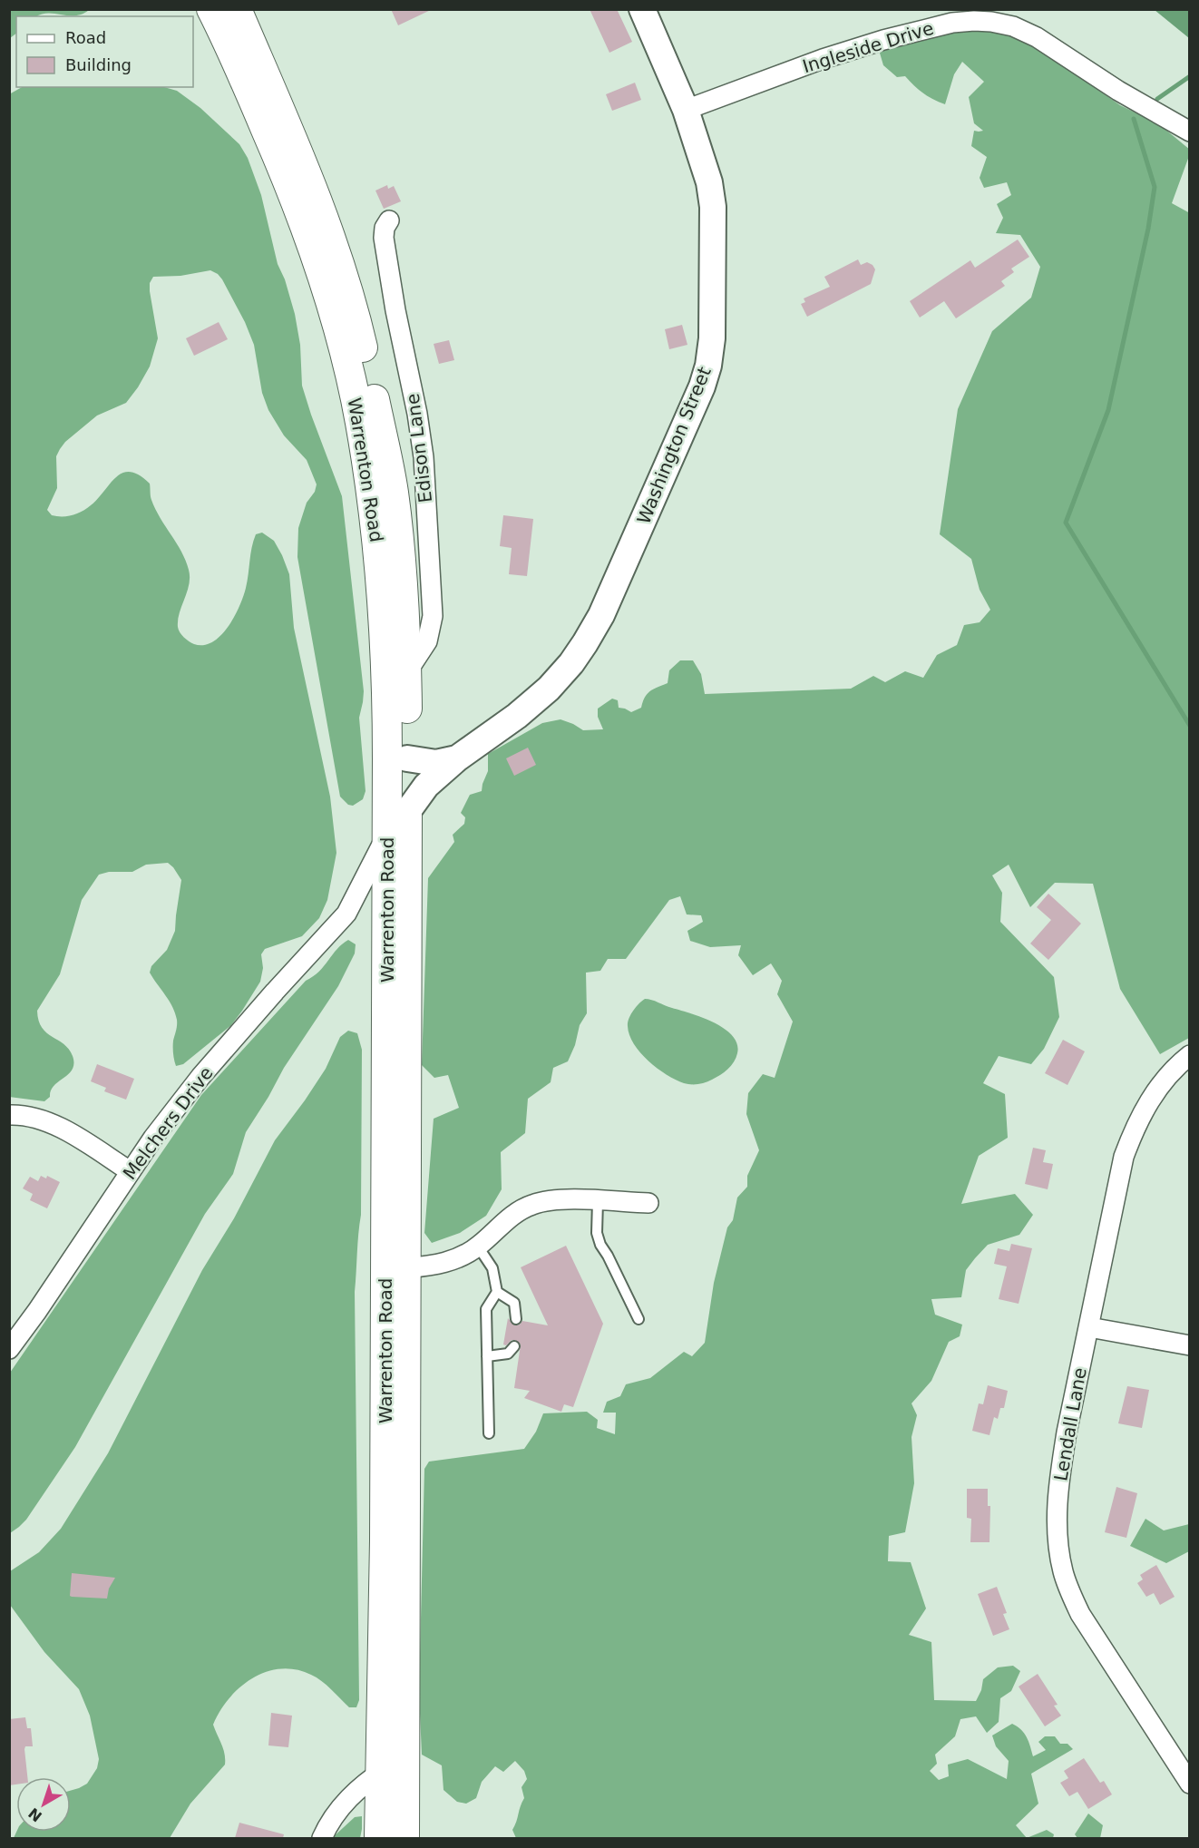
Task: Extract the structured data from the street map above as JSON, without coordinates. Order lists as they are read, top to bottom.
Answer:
{
  "streets": {
    "main road": ["Warrenton Road"],
    "street": [
      "Ingleside Drive",
      "Washington Street",
      "Edison Lane",
      "Melchers Drive",
      "Lendall Lane"
    ]
  },
  "crossings": [
    ["Ingleside Drive", "Washington Street"],
    ["Washington Street", "Warrenton Road"],
    ["Edison Lane", "Warrenton Road"],
    ["Warrenton Road", "Melchers Drive"]
  ],
  "legend": ["Road", "Building"],
  "north": "bottom left"
}
